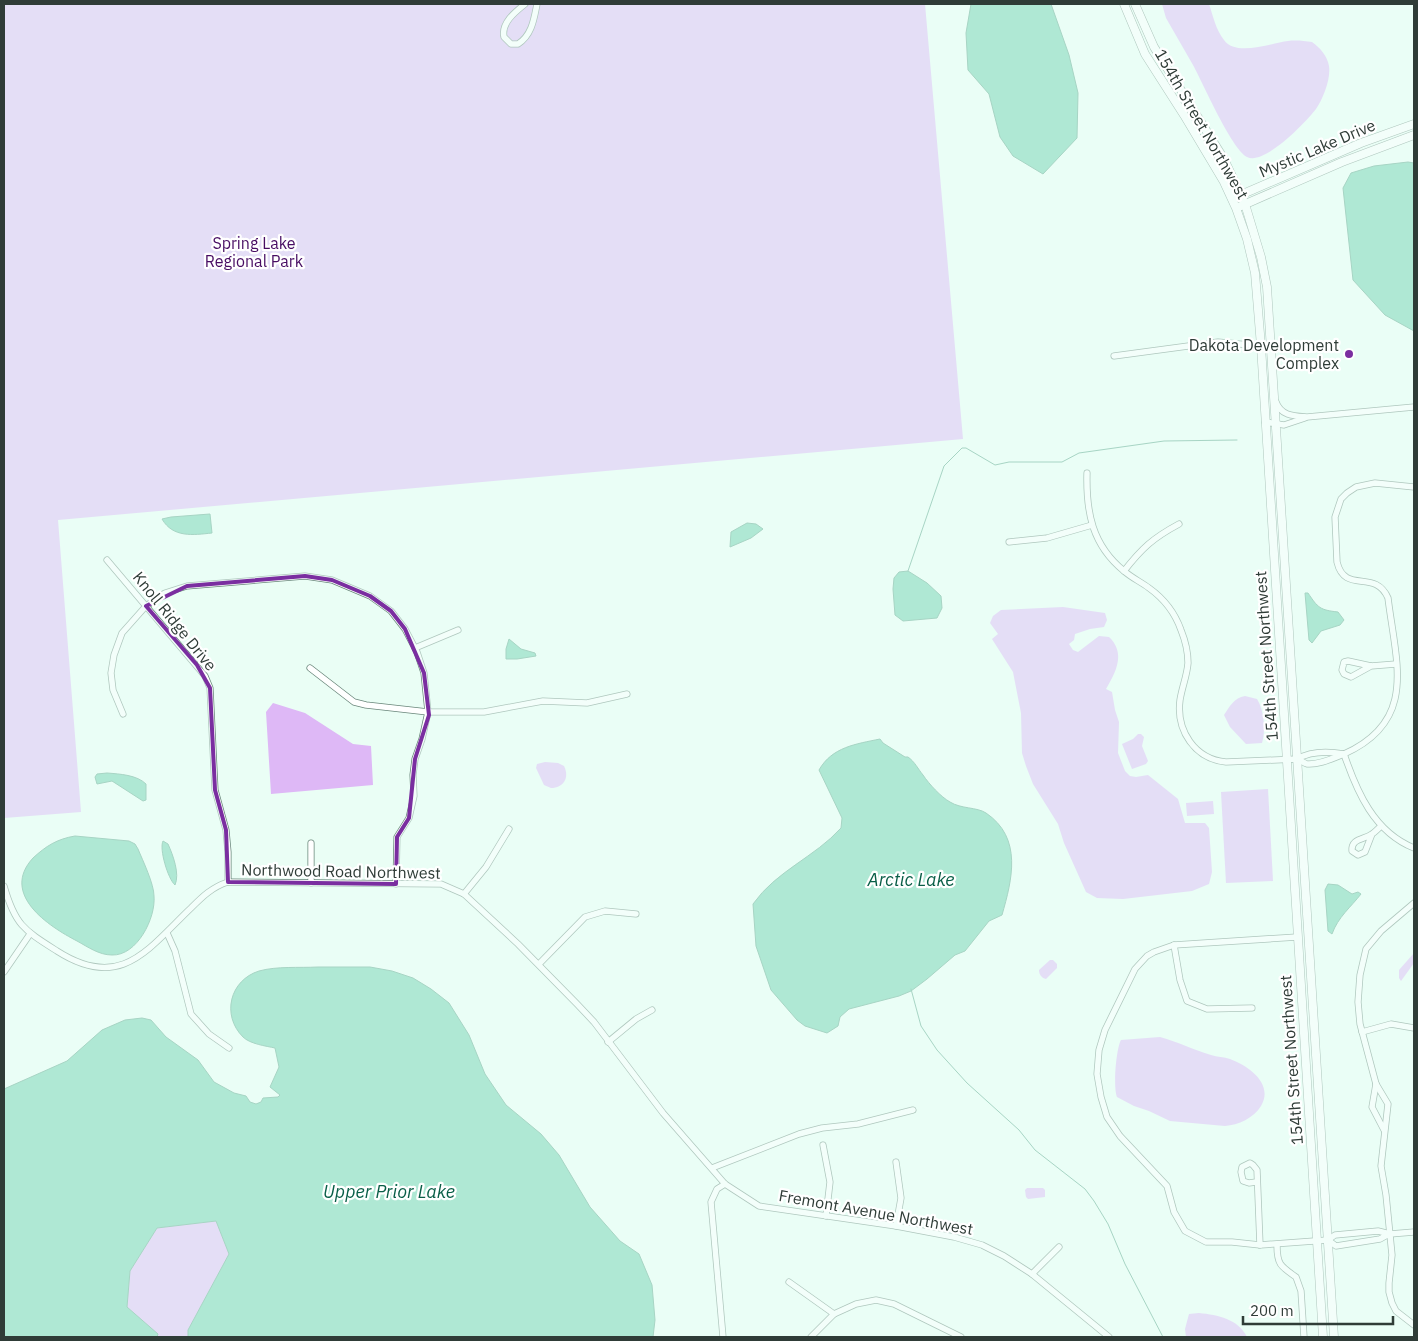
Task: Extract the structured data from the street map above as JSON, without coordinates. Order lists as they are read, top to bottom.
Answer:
{
  "streets": {
    "street": [
      "154th Street Northwest",
      "Mystic Lake Drive",
      "Knoll Ridge Drive",
      "Northwood Road Northwest",
      "Fremont Avenue Northwest"
    ]
  },
  "crossings": [
    ["154th Street Northwest", "Mystic Lake Drive"],
    ["Knoll Ridge Drive", "Northwood Road Northwest"],
    ["Northwood Road Northwest", "Fremont Avenue Northwest"]
  ],
  "water": ["Arctic Lake", "Upper Prior Lake"],
  "parks": ["Spring Lake Regional Park"],
  "places": ["Dakota Development Complex"],
  "scale_bar": "200 m"
}
